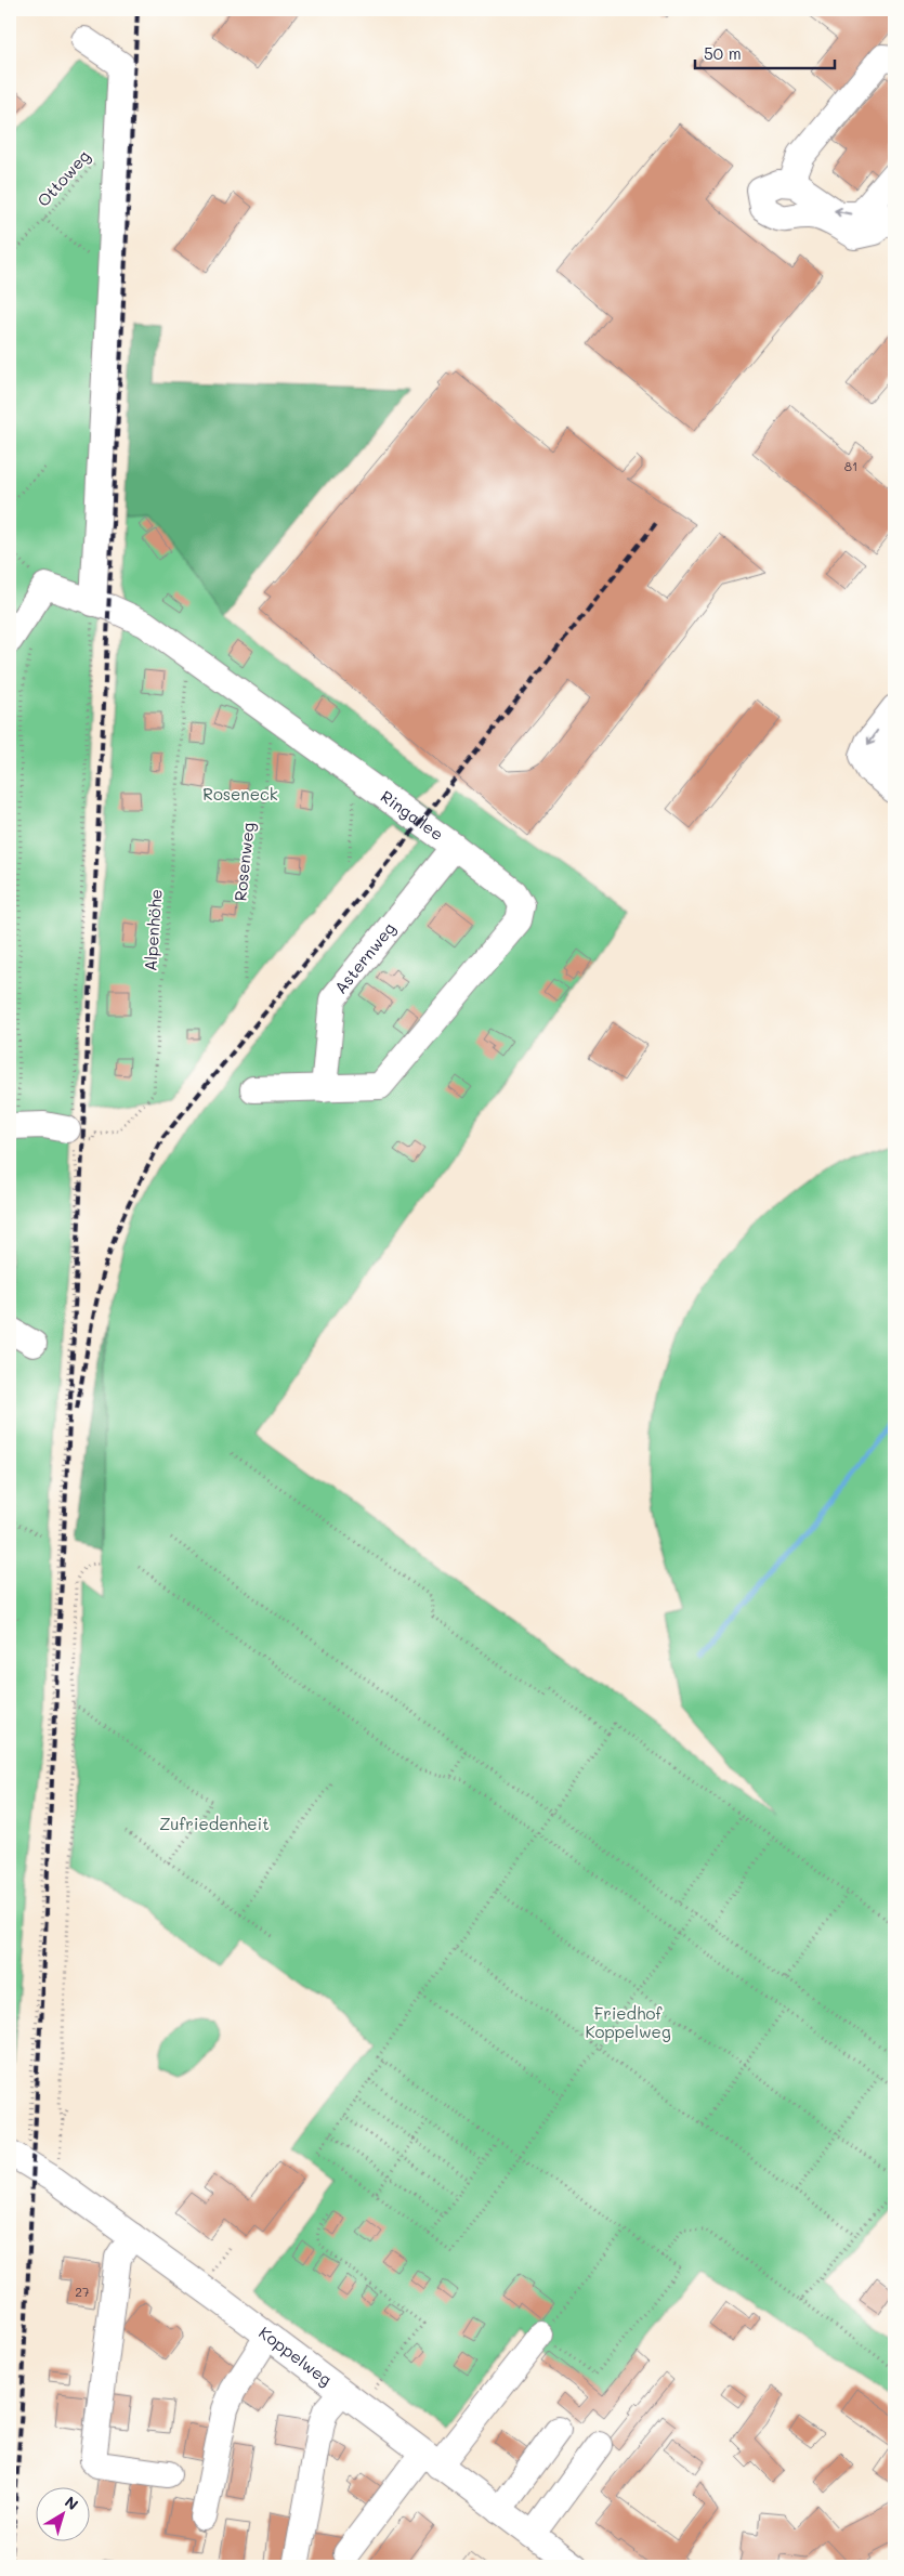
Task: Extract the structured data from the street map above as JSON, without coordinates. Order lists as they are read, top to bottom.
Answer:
{
  "streets": {
    "street": ["Ringallee", "Asternweg", "Koppelweg"],
    "path": ["Ottoweg", "Rosenweg", "Alpenhöhe"]
  },
  "crossings": [
    ["Ringallee", "Rosenweg"],
    ["Ringallee", "Alpenhöhe"],
    ["Ringallee", "Asternweg"]
  ],
  "parks": ["Roseneck", "Zufriedenheit", "Friedhof Koppelweg"],
  "house_numbers": ["81", "27"],
  "scale_bar": "50 m",
  "north": "top right"
}
